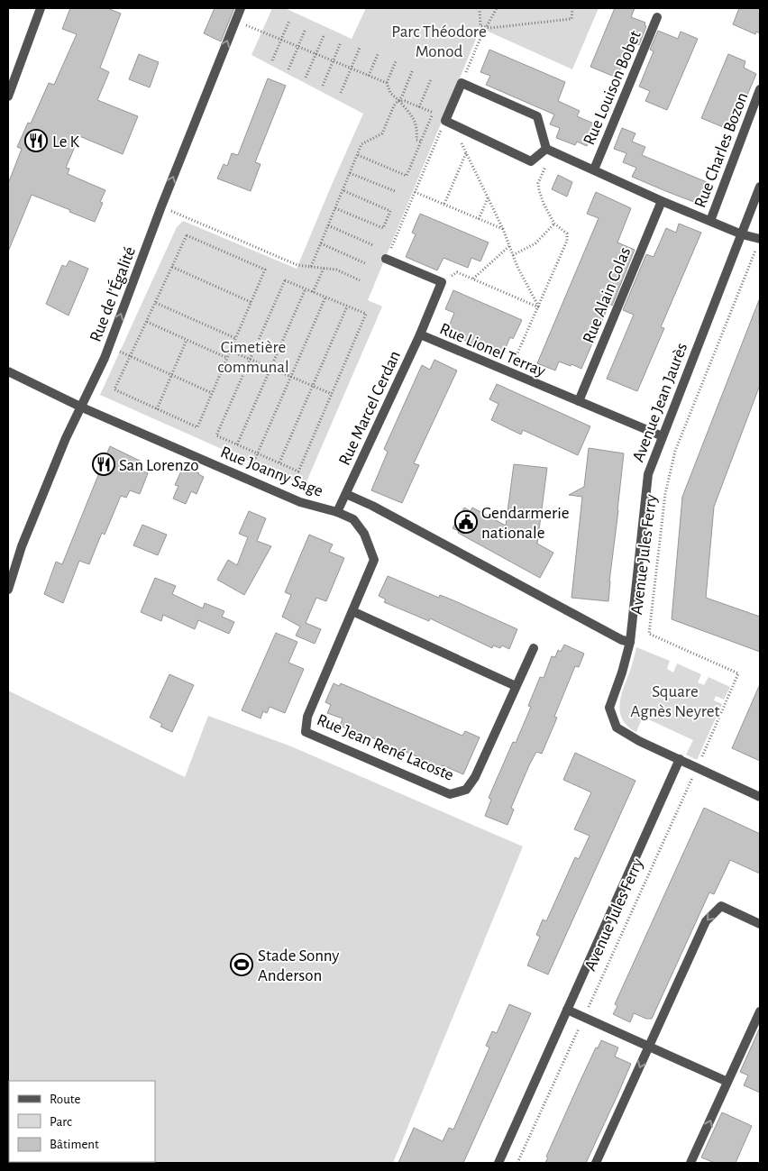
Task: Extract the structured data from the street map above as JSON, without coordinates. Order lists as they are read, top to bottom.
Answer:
{
  "streets": {
    "street": [
      "Rue Louison Bobet",
      "Rue Charles Bozon",
      "Rue de l'Égalité",
      "Rue Alain Colas",
      "Rue Lionel Terray",
      "Avenue Jean Jaurès",
      "Rue Marcel Cerdan",
      "Rue Joanny Sage",
      "Avenue Jules Ferry",
      "Rue Jean René Lacoste"
    ]
  },
  "crossings": [
    ["Rue de l'Égalité", "Rue Joanny Sage"],
    ["Rue Alain Colas", "Rue Lionel Terray"],
    ["Rue Lionel Terray", "Avenue Jean Jaurès"],
    ["Rue Lionel Terray", "Rue Marcel Cerdan"],
    ["Avenue Jean Jaurès", "Rue Joanny Sage"],
    ["Avenue Jean Jaurès", "Avenue Jules Ferry"],
    ["Rue Marcel Cerdan", "Rue Joanny Sage"],
    ["Rue Joanny Sage", "Rue Jean René Lacoste"]
  ],
  "one_way": ["Rue de l'Égalité"],
  "parks": ["Parc Théodore Monod", "Cimetière communal", "Square Agnès Neyret"],
  "places": {
    "restaurant": ["Le K", "San Lorenzo"],
    "public building": ["Gendarmerie nationale"],
    "sports": ["Stade Sonny Anderson"]
  },
  "legend": ["Route", "Parc", "Bâtiment"]
}
